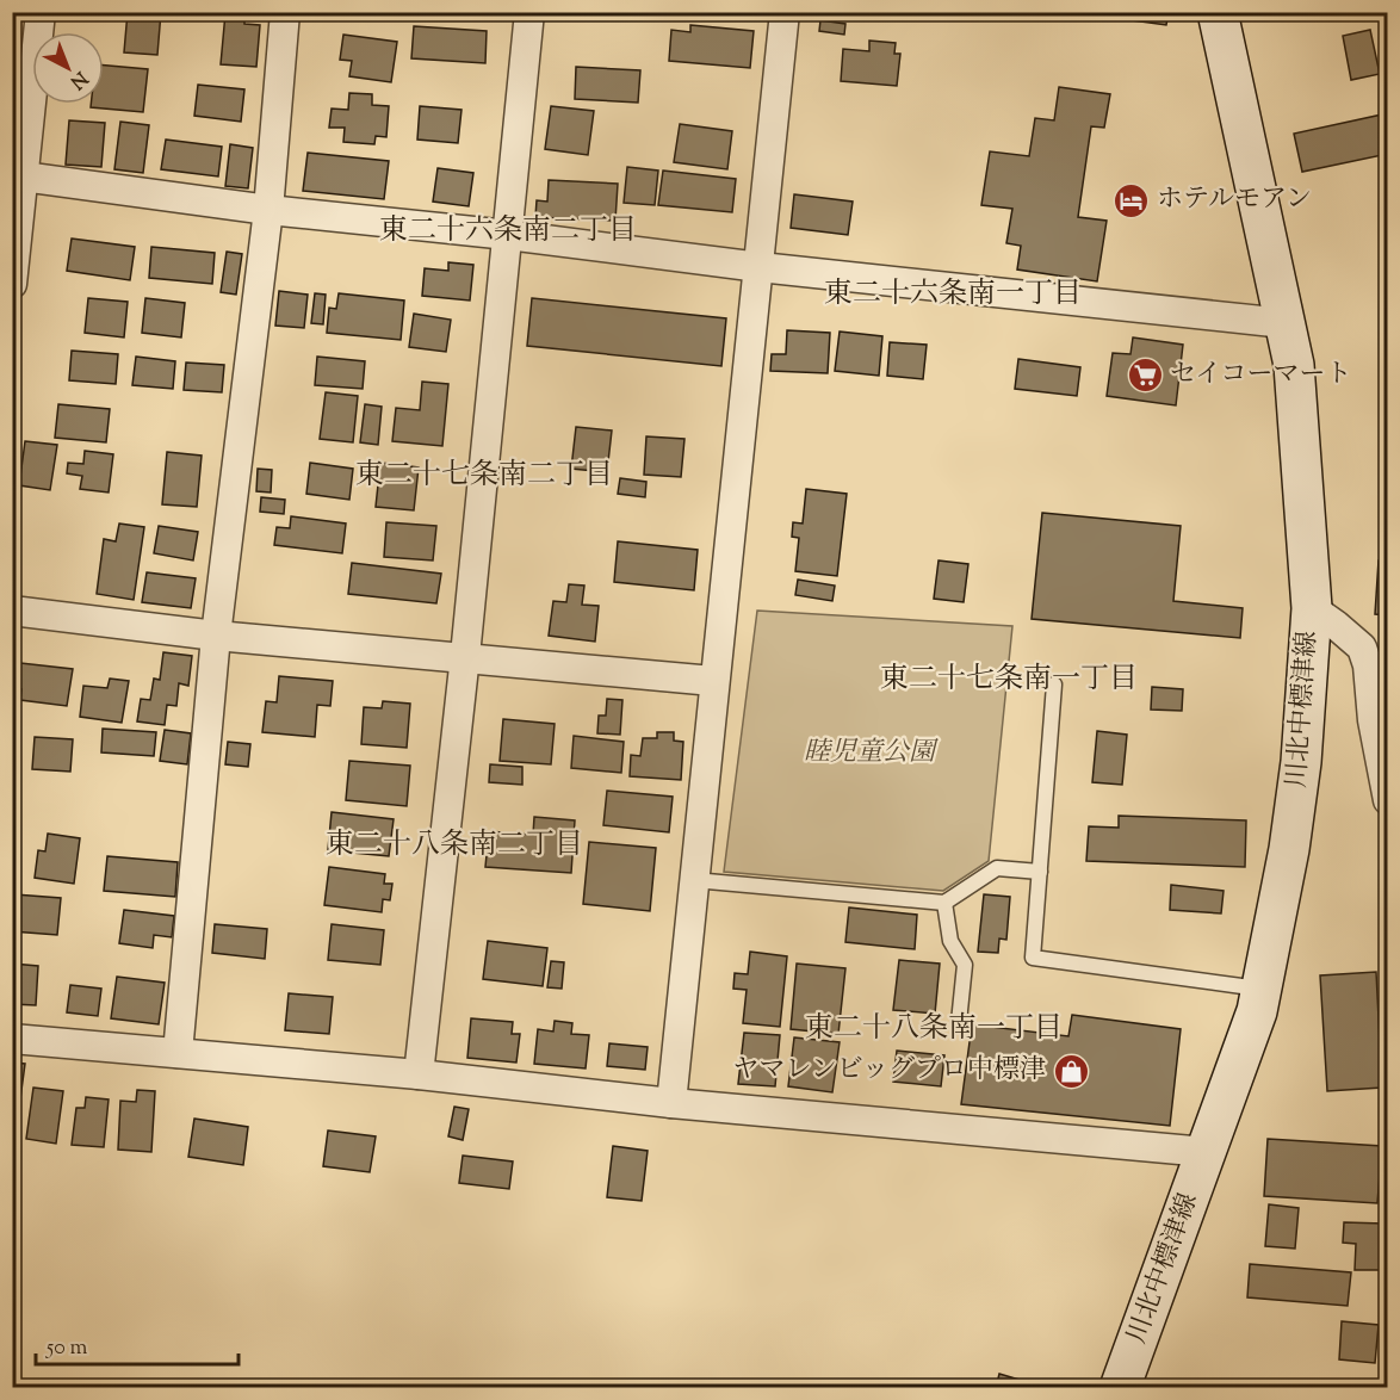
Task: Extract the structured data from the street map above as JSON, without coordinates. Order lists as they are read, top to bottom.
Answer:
{
  "streets": {
    "main road": ["川北中標津線"]
  },
  "districts": [
    "東二十六条南二丁目",
    "東二十六条南一丁目",
    "東二十七条南二丁目",
    "東二十七条南一丁目",
    "東二十八条南二丁目",
    "東二十八条南一丁目"
  ],
  "parks": ["睦児童公園"],
  "places": {
    "hotel": ["ホテルモアン"],
    "supermarket": ["セイコーマート"],
    "shop": ["ヤマレンビッグプロ中標津"]
  },
  "scale_bar": "50 m",
  "north": "bottom right"
}
